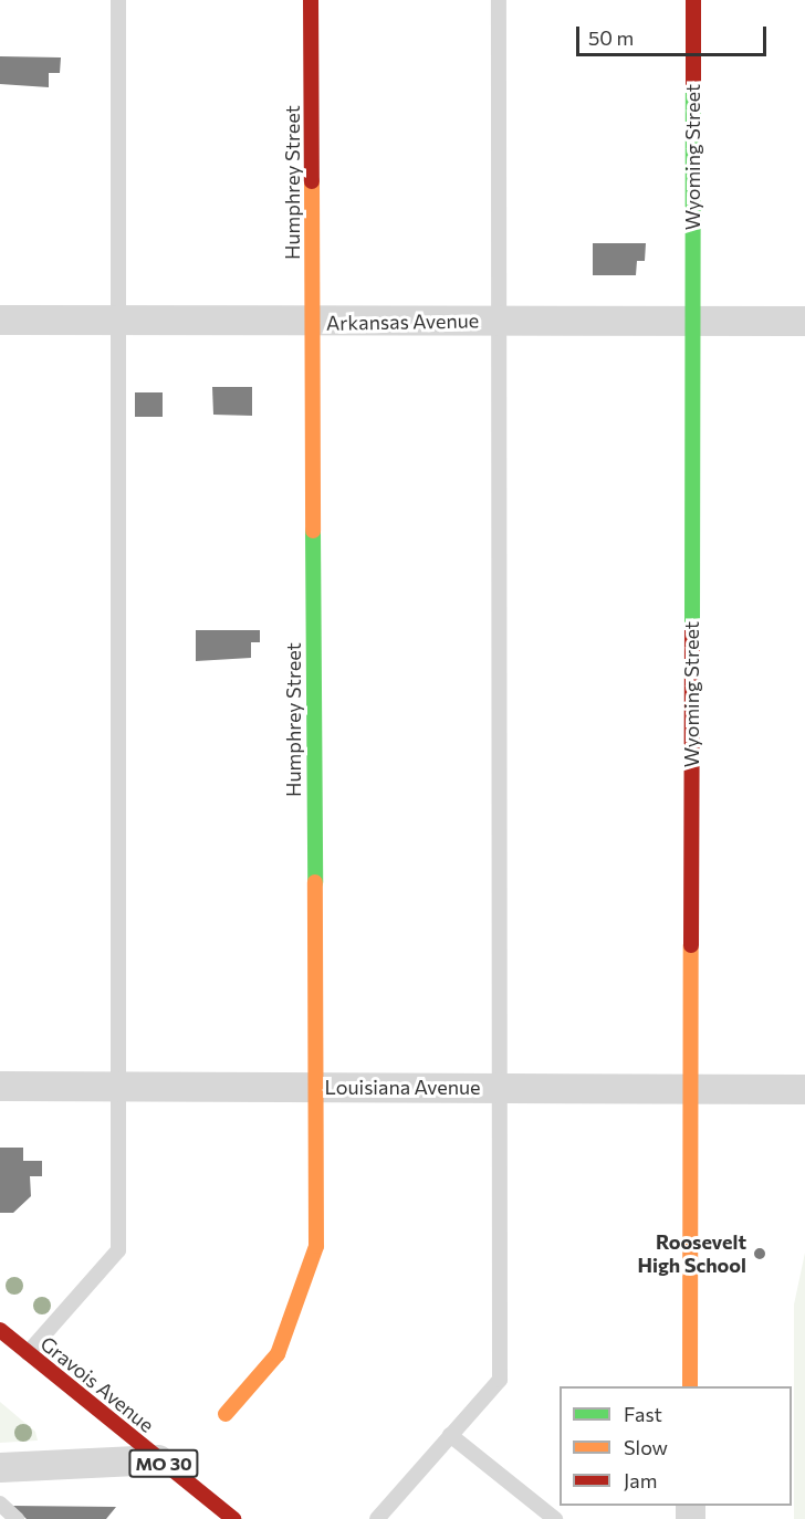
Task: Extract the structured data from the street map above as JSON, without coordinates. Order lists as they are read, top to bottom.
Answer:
{
  "streets": {
    "street": [
      "Wyoming Street",
      "Humphrey Street",
      "Arkansas Avenue",
      "Louisiana Avenue",
      "Gravois Avenue",
      "MO 30"
    ]
  },
  "crossings": [
    ["Wyoming Street", "Arkansas Avenue"],
    ["Wyoming Street", "Louisiana Avenue"],
    ["Humphrey Street", "Arkansas Avenue"],
    ["Humphrey Street", "Louisiana Avenue"]
  ],
  "places": ["Roosevelt High School"],
  "legend": ["Fast", "Slow", "Jam"],
  "scale_bar": "50 m"
}
